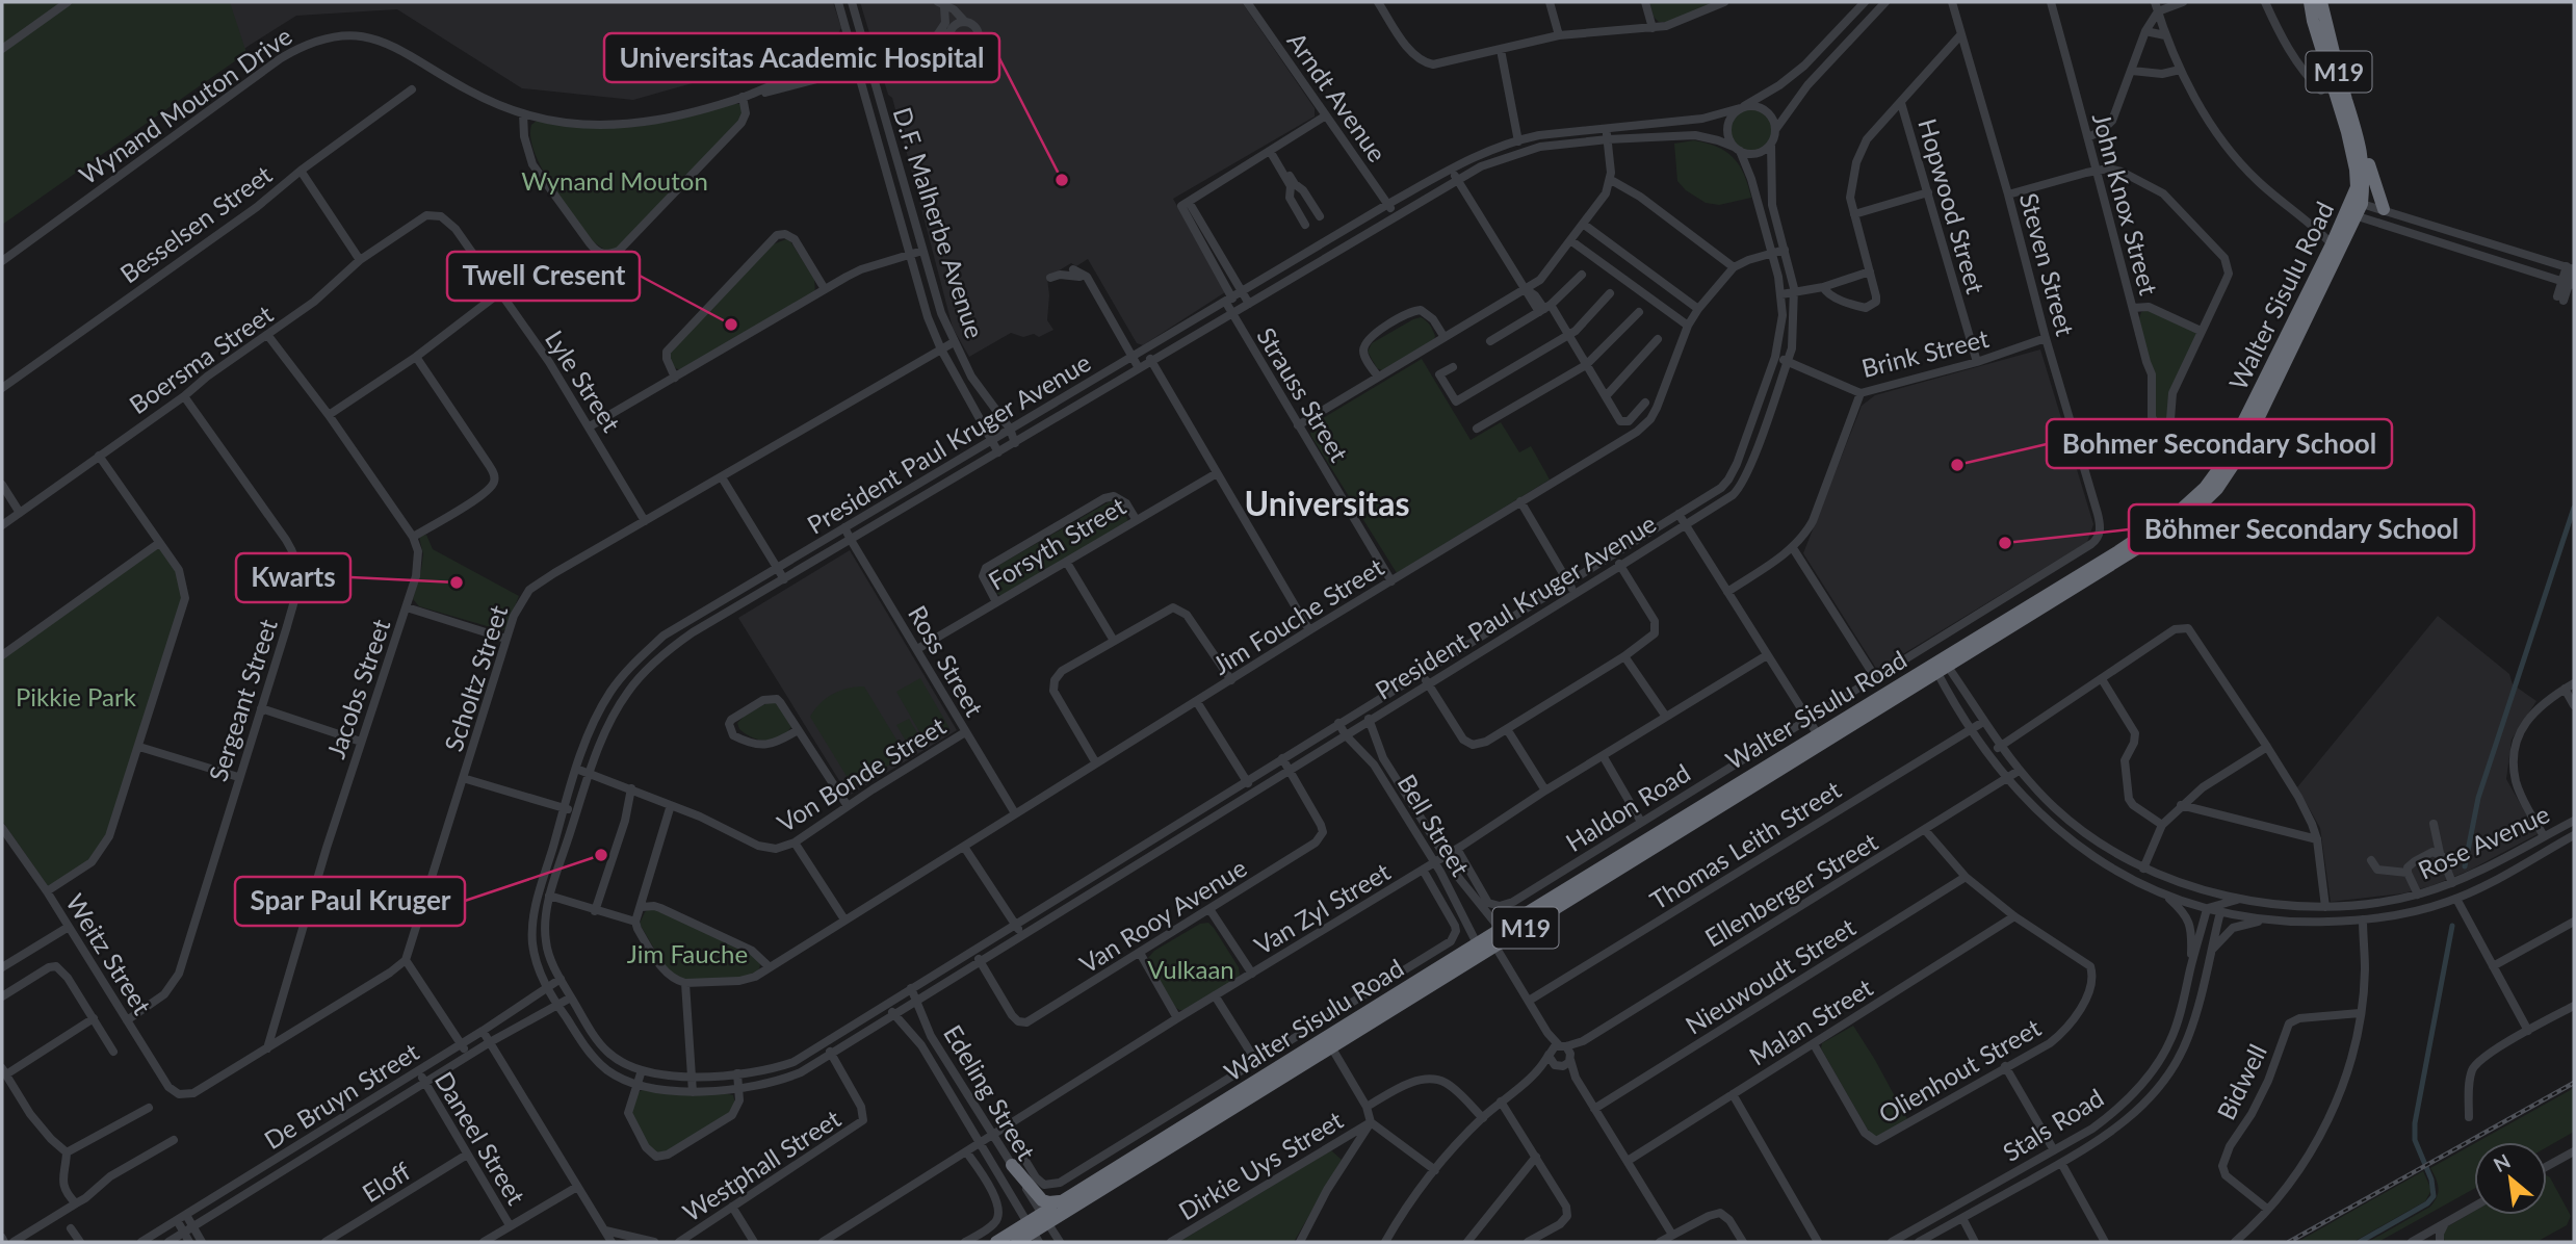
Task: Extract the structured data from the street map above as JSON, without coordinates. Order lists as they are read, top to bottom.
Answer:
{
  "streets": {
    "highway": ["M19", "Walter Sisulu Road"],
    "street": [
      "Arndt Avenue",
      "Wynand Mouton Drive",
      "John Knox Street",
      "Hopwood Street",
      "D.F. Malherbe Avenue",
      "Besselsen Street",
      "Steven Street",
      "Brink Street",
      "Boersma Street",
      "Lyle Street",
      "Strauss Street",
      "President Paul Kruger Avenue",
      "Forsyth Street",
      "Jim Fouche Street",
      "Ross Street",
      "Scholtz Street",
      "Jacobs Street",
      "Sergeant Street",
      "Von Bonde Street",
      "Haldon Road",
      "Bell Street",
      "Rose Avenue",
      "Thomas Leith Street",
      "Ellenberger Street",
      "Van Zyl Street",
      "Van Rooy Avenue",
      "Weitz Street",
      "Nieuwoudt Street",
      "Malan Street",
      "Olienhout Street",
      "Bidwell",
      "Edeling Street",
      "De Bruyn Street",
      "Stals Road",
      "Daneel Street",
      "Westphall Street",
      "Dirkie Uys Street",
      "Eloff"
    ]
  },
  "crossings": [
    ["Arndt Avenue", "President Paul Kruger Avenue"],
    ["Wynand Mouton Drive", "D.F. Malherbe Avenue"],
    ["Hopwood Street", "Brink Street"],
    ["D.F. Malherbe Avenue", "President Paul Kruger Avenue"],
    ["D.F. Malherbe Avenue", "Scholtz Street"],
    ["Steven Street", "Brink Street"],
    ["Steven Street", "Haldon Road"],
    ["Walter Sisulu Road", "Bell Street"],
    ["Walter Sisulu Road", "Rose Avenue"],
    ["Walter Sisulu Road", "Edeling Street"],
    ["Brink Street", "President Paul Kruger Avenue"],
    ["Boersma Street", "Lyle Street"],
    ["Boersma Street", "Jacobs Street"],
    ["Boersma Street", "Sergeant Street"],
    ["Lyle Street", "Scholtz Street"],
    ["Strauss Street", "President Paul Kruger Avenue"],
    ["Strauss Street", "Jim Fouche Street"],
    ["President Paul Kruger Avenue", "Jim Fouche Street"],
    ["President Paul Kruger Avenue", "Ross Street"],
    ["President Paul Kruger Avenue", "Von Bonde Street"],
    ["President Paul Kruger Avenue", "Bell Street"],
    ["President Paul Kruger Avenue", "Van Rooy Avenue"],
    ["President Paul Kruger Avenue", "Edeling Street"],
    ["President Paul Kruger Avenue", "De Bruyn Street"],
    ["President Paul Kruger Avenue", "Westphall Street"],
    ["Forsyth Street", "Ross Street"],
    ["Jim Fouche Street", "Ross Street"],
    ["Ross Street", "Von Bonde Street"],
    ["Jacobs Street", "Weitz Street"],
    ["Sergeant Street", "Weitz Street"],
    ["Haldon Road", "Van Zyl Street"],
    ["Bell Street", "Thomas Leith Street"],
    ["Bell Street", "Ellenberger Street"],
    ["Bell Street", "Van Zyl Street"],
    ["Rose Avenue", "Thomas Leith Street"],
    ["Rose Avenue", "Ellenberger Street"],
    ["Rose Avenue", "Stals Road"],
    ["Ellenberger Street", "Olienhout Street"],
    ["Van Zyl Street", "Edeling Street"],
    ["Nieuwoudt Street", "Olienhout Street"],
    ["Malan Street", "Olienhout Street"],
    ["De Bruyn Street", "Daneel Street"],
    ["Daneel Street", "Eloff"]
  ],
  "districts": ["Universitas"],
  "parks": [
    "Wynand Mouton",
    "Pikkie Park",
    "Jim Fauche",
    "Vulkaan"
  ],
  "places": [
    "Universitas Academic Hospital",
    "Twell Cresent",
    "Bohmer Secondary School",
    "Böhmer Secondary School",
    "Kwarts",
    "Spar Paul Kruger"
  ],
  "north": "top left"
}
